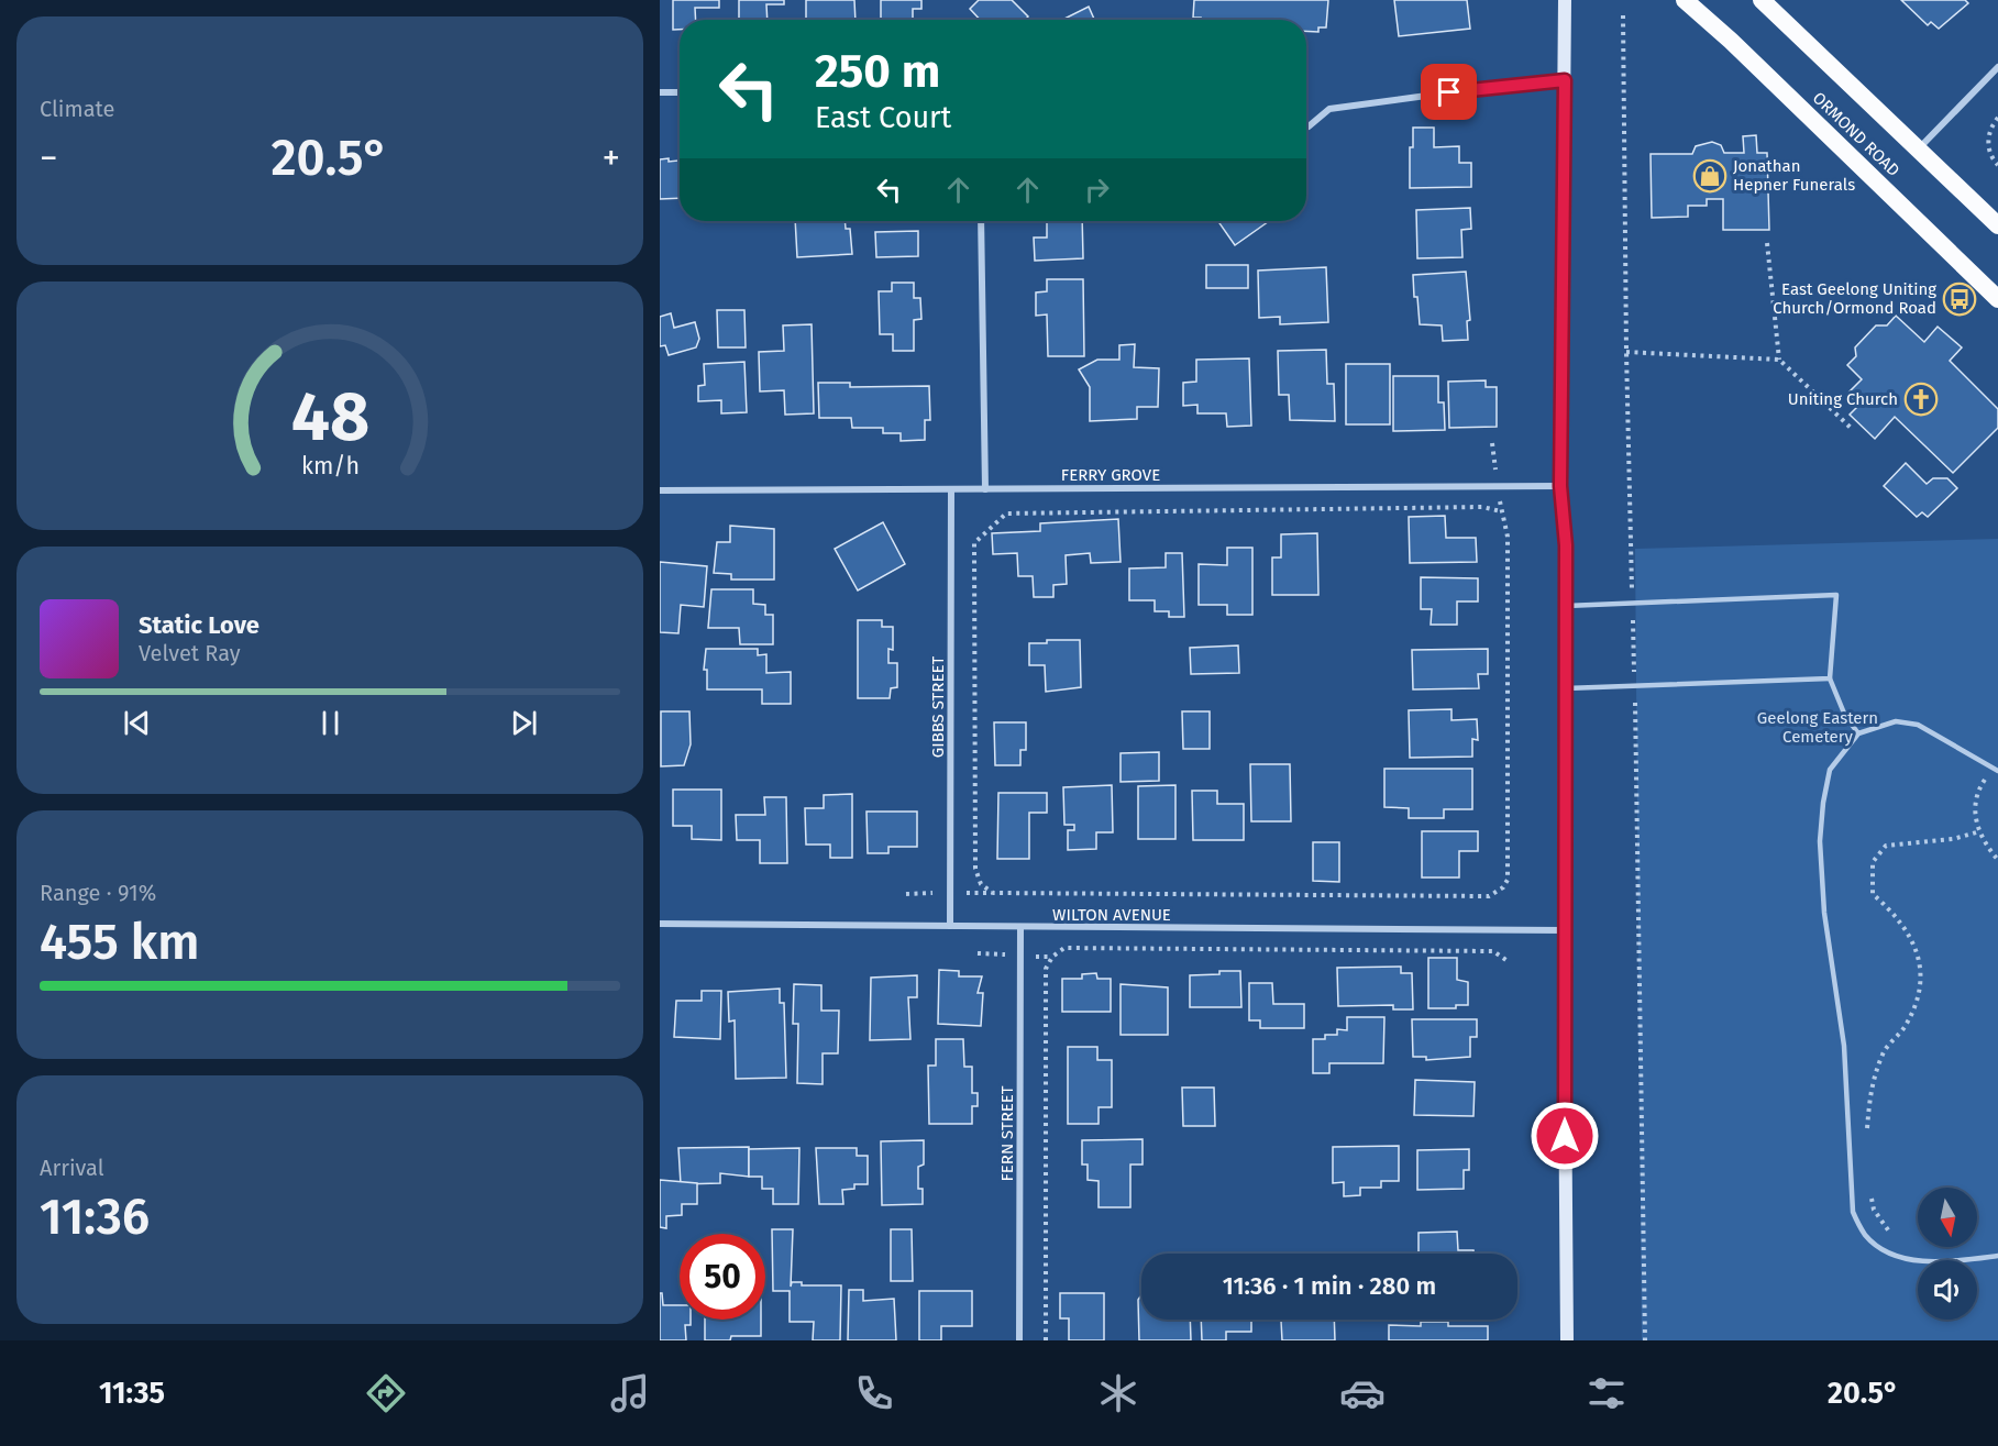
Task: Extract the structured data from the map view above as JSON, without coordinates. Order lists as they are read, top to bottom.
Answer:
{
  "streets": {
    "highway": ["ORMOND ROAD"],
    "street": [
      "FERRY GROVE",
      "GIBBS STREET",
      "WILTON AVENUE",
      "FERN STREET"
    ]
  },
  "crossings": [
    ["FERRY GROVE", "GIBBS STREET"],
    ["GIBBS STREET", "WILTON AVENUE"],
    ["WILTON AVENUE", "FERN STREET"]
  ],
  "parks": ["Geelong Eastern Cemetery"],
  "places": {
    "shop": ["Jonathan Hepner Funerals"],
    "bus stop": ["East Geelong Uniting Church/Ormond Road"],
    "church": ["Uniting Church"]
  },
  "north": "bottom",
  "page": {
    "tile": [
      "Climate",
      ["Range · 91%", "455 km"],
      ["Arrival", "11:36"]
    ],
    "turn": ["250 m", "East Court"],
    "heat": ["−", "20.5°", "+"],
    "song": ["Static Love", "Velvet Ray"],
    "limit": "50",
    "trip": "11:36 · 1 min · 280 m",
    "tabs": ["11:35", "20.5°"],
    "gauge": ["48", "km/h"]
  }
}
